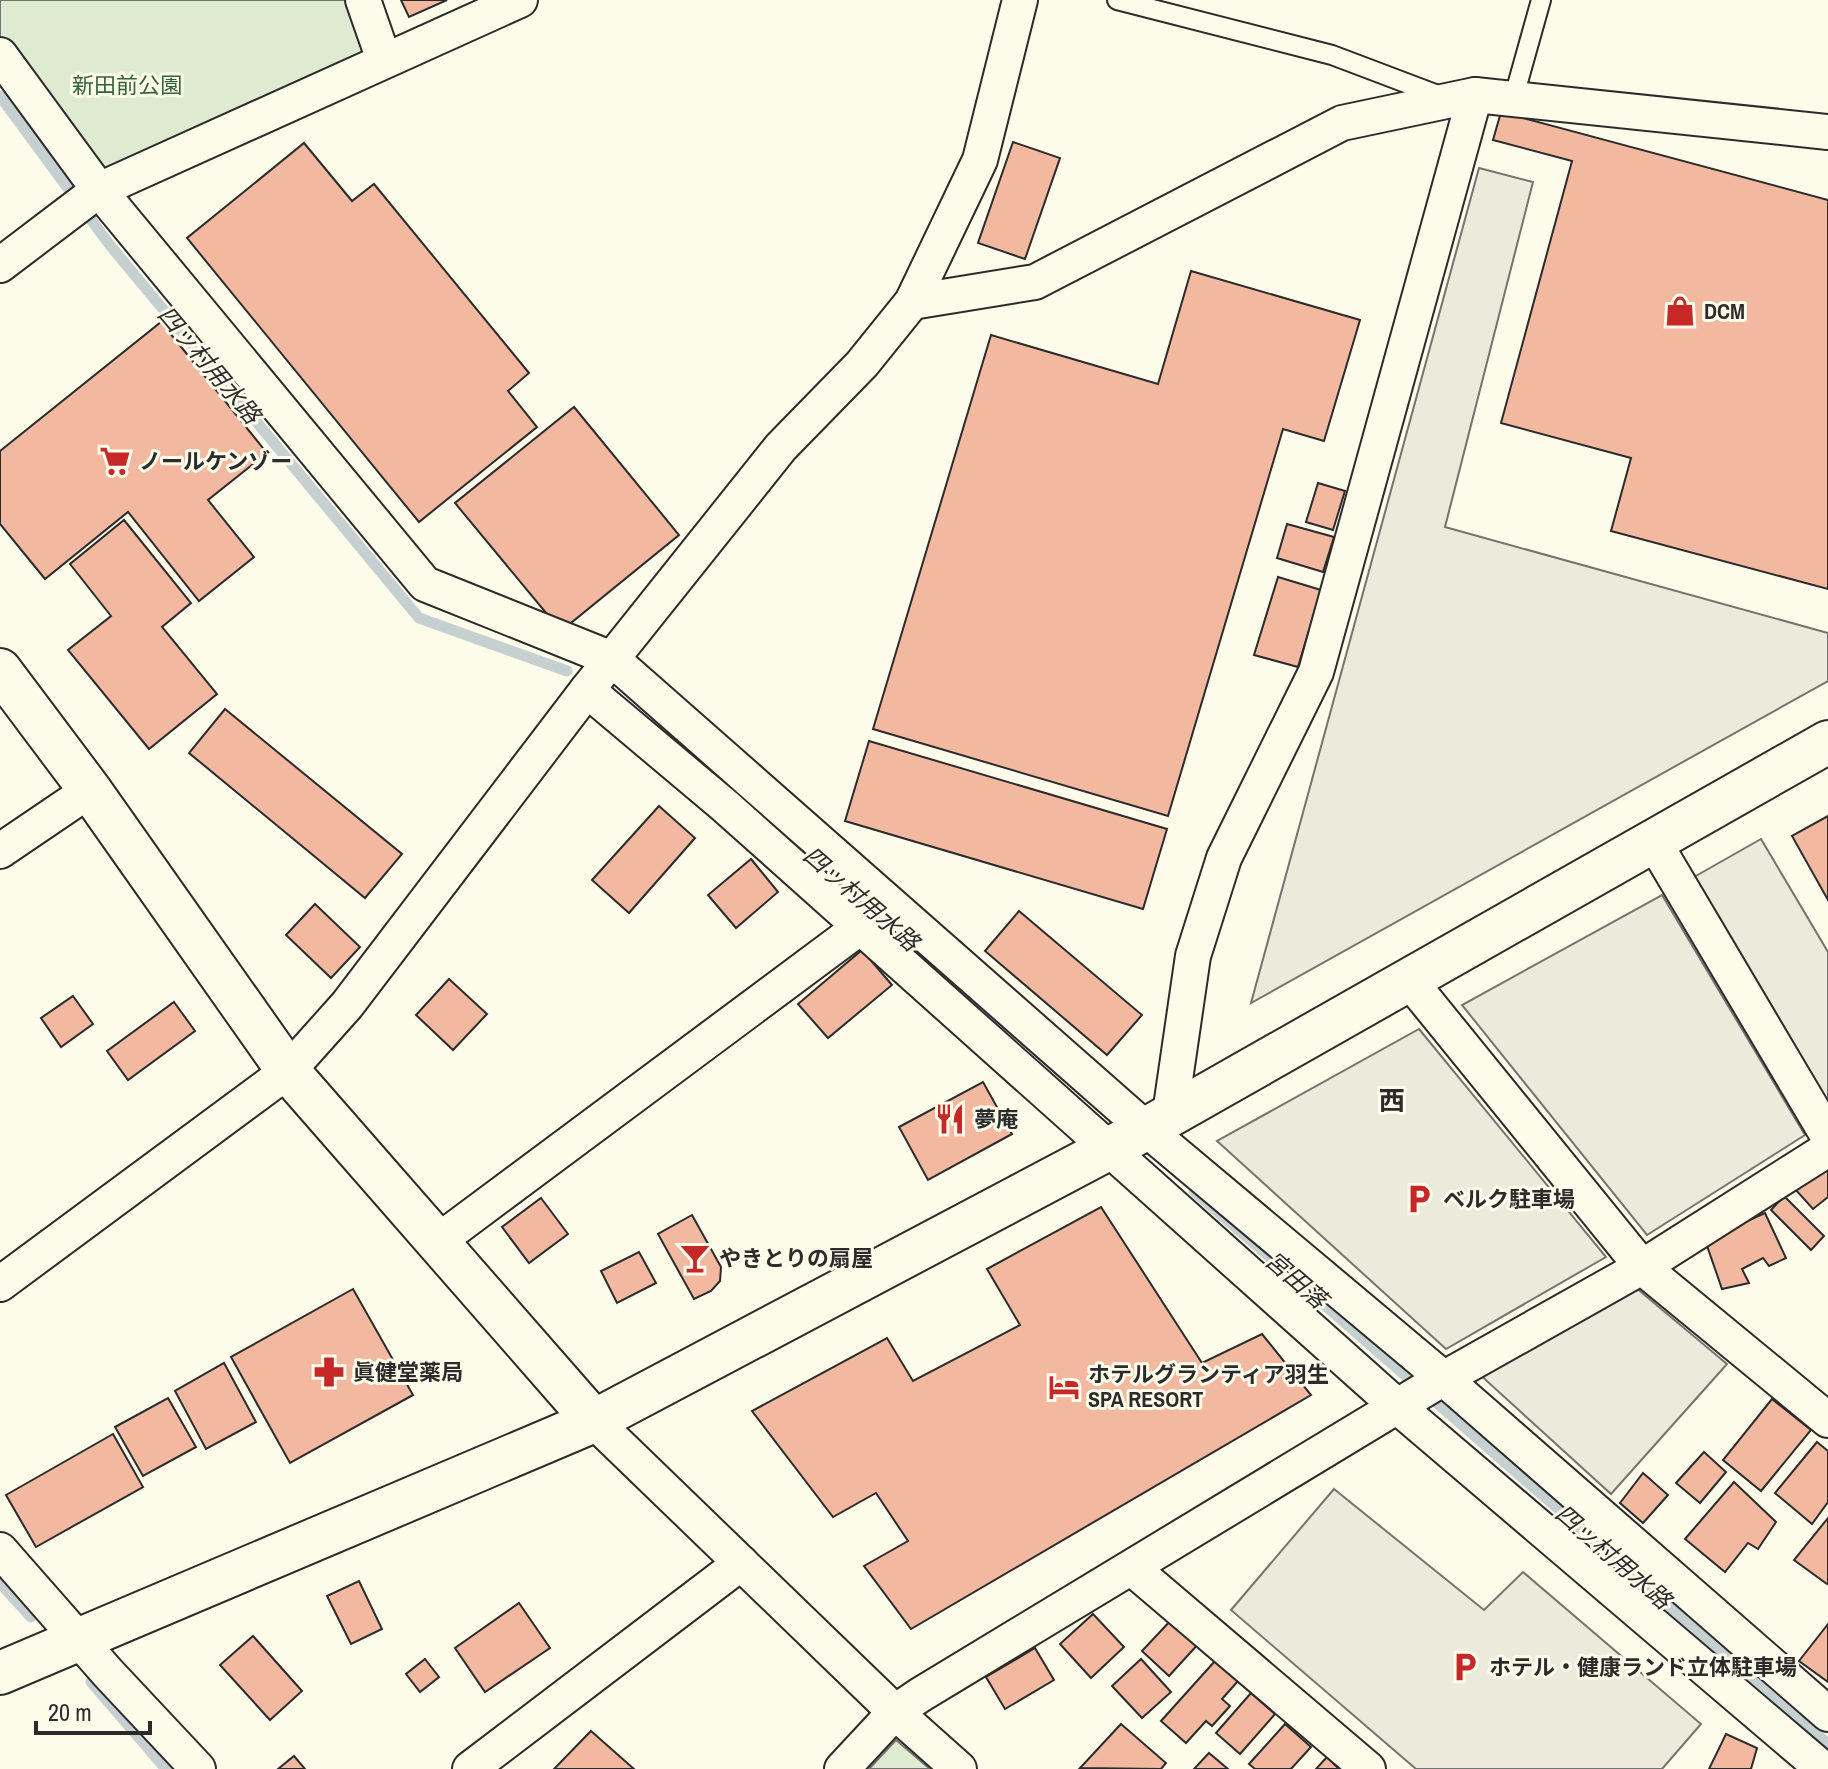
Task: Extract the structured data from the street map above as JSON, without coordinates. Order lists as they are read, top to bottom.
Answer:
{
  "districts": ["西"],
  "water": ["四ッ村用水路", "宮田落"],
  "parks": ["新田前公園"],
  "places": {
    "shop": ["DCM"],
    "supermarket": ["ノールケンゾー"],
    "restaurant": ["夢庵"],
    "parking": ["ベルク駐車場", "ホテル・健康ランド立体駐車場"],
    "bar": ["やきとりの扇屋"],
    "pharmacy": ["眞健堂薬局"],
    "hotel": ["ホテルグランティア羽生 SPA RESORT"]
  },
  "scale_bar": "20 m"
}
